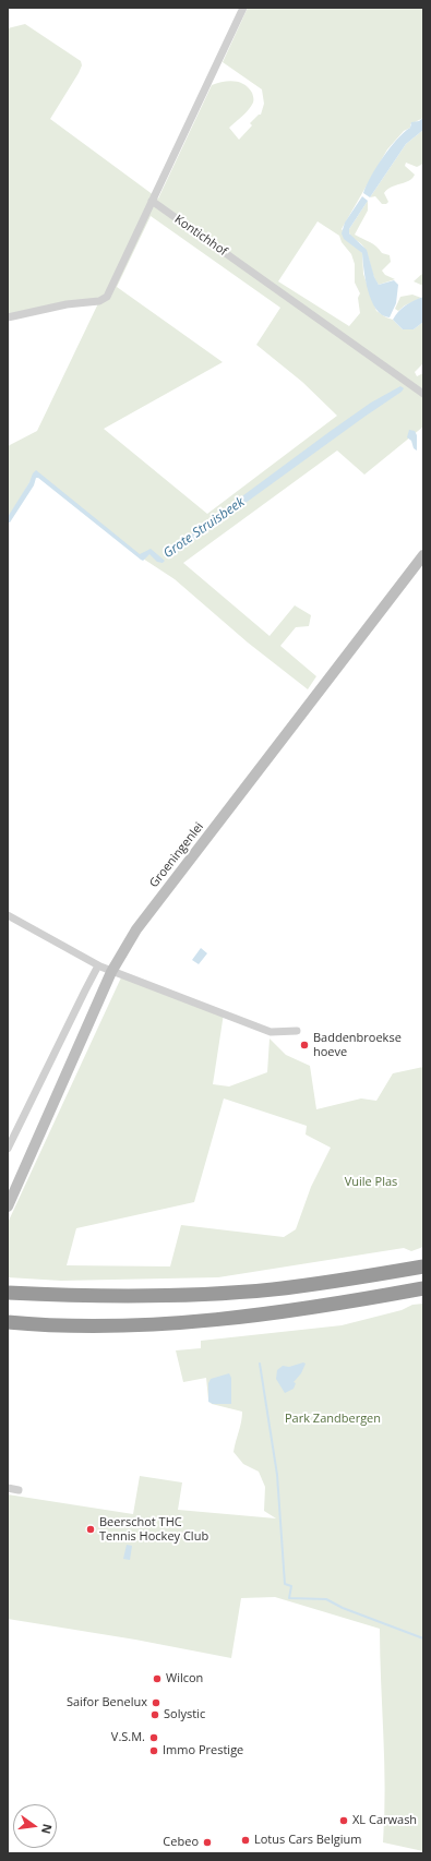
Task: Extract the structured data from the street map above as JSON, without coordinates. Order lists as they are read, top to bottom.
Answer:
{
  "streets": {
    "street": ["Kontichhof", "Groeningenlei"]
  },
  "water": ["Grote Struisbeek"],
  "parks": ["Vuile Plas", "Park Zandbergen"],
  "places": [
    "Baddenbroekse hoeve",
    "Beerschot THC Tennis Hockey Club",
    "Wilcon",
    "Saifor Benelux",
    "Solystic",
    "V.S.M.",
    "Immo Prestige",
    "XL Carwash",
    "Lotus Cars Belgium",
    "Cebeo"
  ],
  "north": "right"
}
